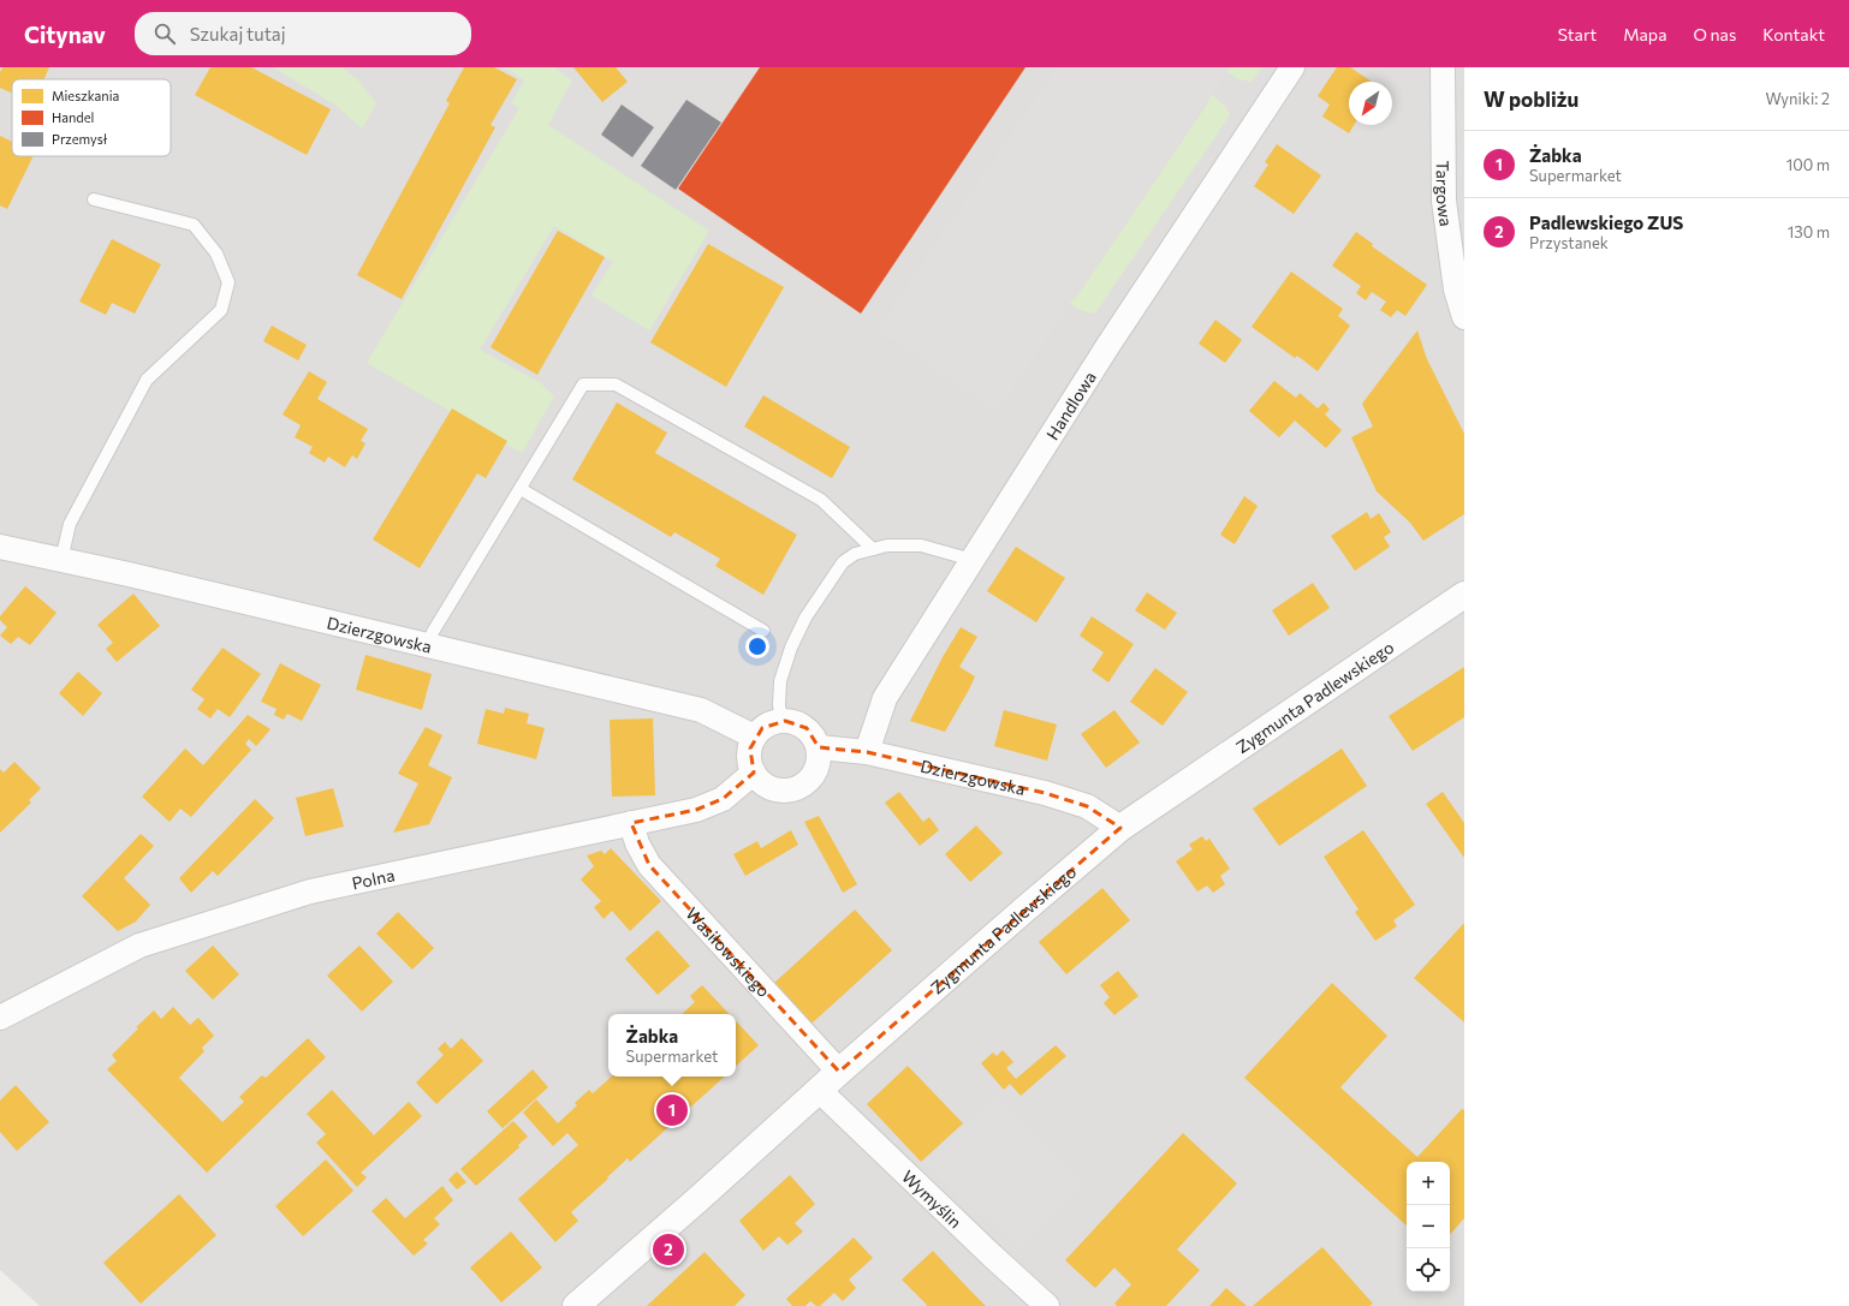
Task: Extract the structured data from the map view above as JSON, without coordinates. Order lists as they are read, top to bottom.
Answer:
{
  "streets": {
    "street": [
      "Targowa",
      "Handlowa",
      "Dzierzgowska",
      "Zygmunta Padlewskiego",
      "Polna",
      "Wasiłowskiego",
      "Wymyślin"
    ]
  },
  "crossings": [
    ["Handlowa", "Dzierzgowska"],
    ["Dzierzgowska", "Zygmunta Padlewskiego"],
    ["Dzierzgowska", "Polna"],
    ["Zygmunta Padlewskiego", "Wasiłowskiego"],
    ["Zygmunta Padlewskiego", "Wymyślin"],
    ["Polna", "Wasiłowskiego"]
  ],
  "legend": ["Mieszkania", "Handel", "Przemysł"],
  "north": "bottom left",
  "page": {
    "header": "Citynav",
    "search": "Szukaj tutaj",
    "nav": [
      "Start",
      "Mapa",
      "O nas",
      "Kontakt"
    ],
    "heading": ["W pobliżu", "Wyniki: 2"],
    "list": [
      {
        "mark": "1",
        "name": "Żabka",
        "note": "Supermarket",
        "value": "100 m"
      },
      {
        "mark": "2",
        "name": "Padlewskiego ZUS",
        "note": "Przystanek",
        "value": "130 m"
      }
    ],
    "popup": ["Żabka", "Supermarket"],
    "pins": ["1", "2"],
    "map_buttons": ["+", "−"]
  }
}
